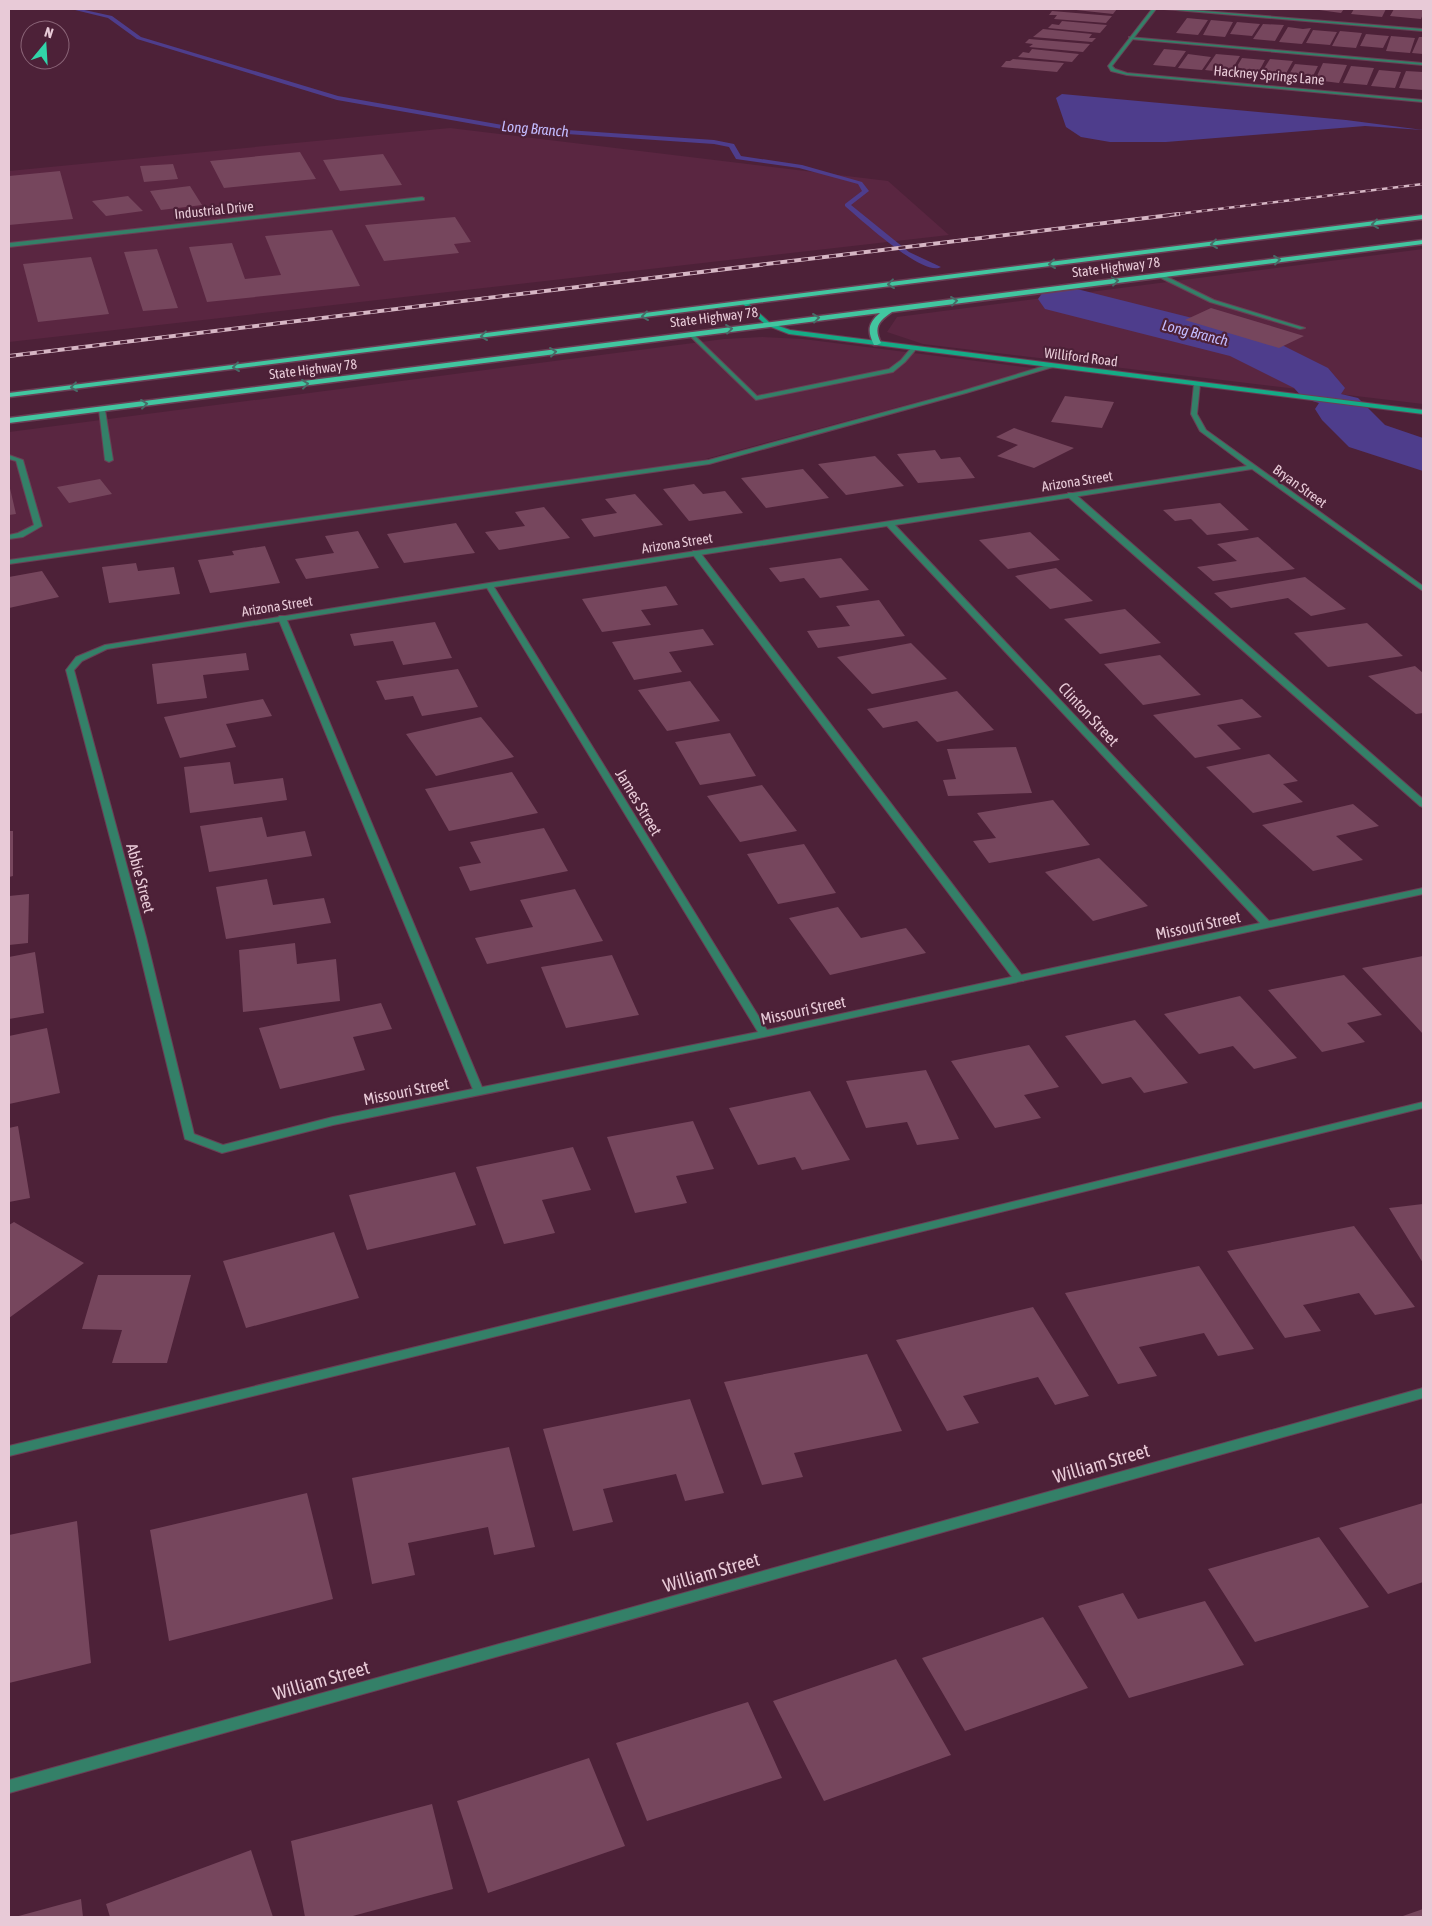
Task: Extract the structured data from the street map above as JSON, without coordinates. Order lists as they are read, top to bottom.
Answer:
{
  "streets": {
    "main road": ["State Highway 78"],
    "street": [
      "Hackney Springs Lane",
      "Industrial Drive",
      "Williford Road",
      "Arizona Street",
      "Bryan Street",
      "Clinton Street",
      "James Street",
      "Abbie Street",
      "Missouri Street",
      "William Street"
    ]
  },
  "crossings": [
    ["State Highway 78", "Williford Road"],
    ["Williford Road", "Bryan Street"],
    ["Arizona Street", "Bryan Street"],
    ["Arizona Street", "Clinton Street"],
    ["Arizona Street", "James Street"],
    ["Arizona Street", "Abbie Street"],
    ["Clinton Street", "Missouri Street"],
    ["James Street", "Missouri Street"],
    ["Abbie Street", "Missouri Street"]
  ],
  "water": ["Long Branch"],
  "north": "top"
}
